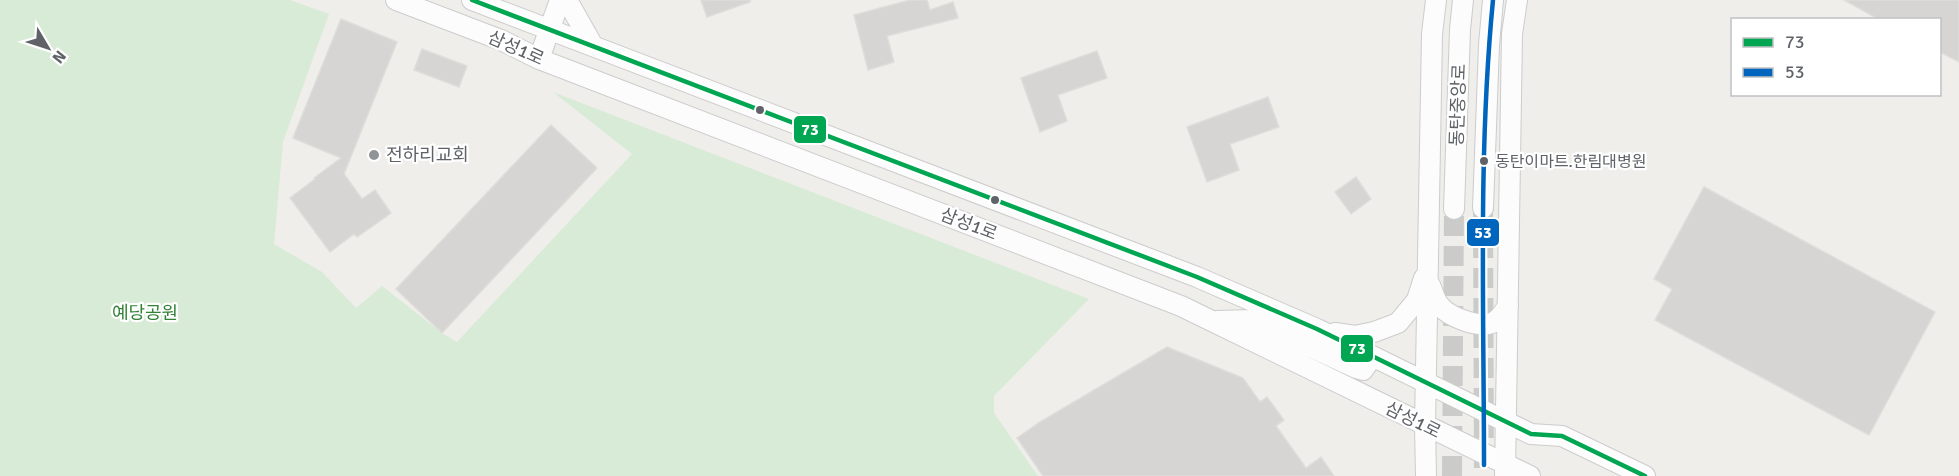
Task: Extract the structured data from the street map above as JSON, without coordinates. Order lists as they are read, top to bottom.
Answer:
{
  "streets": {
    "street": ["삼성1로", "동탄중앙로"]
  },
  "parks": ["예당공원"],
  "places": ["전하리교회", "동탄이마트.한림대병원"],
  "lines": ["transit line 73", "transit line 53"],
  "legend": ["73", "53"],
  "north": "bottom right"
}
